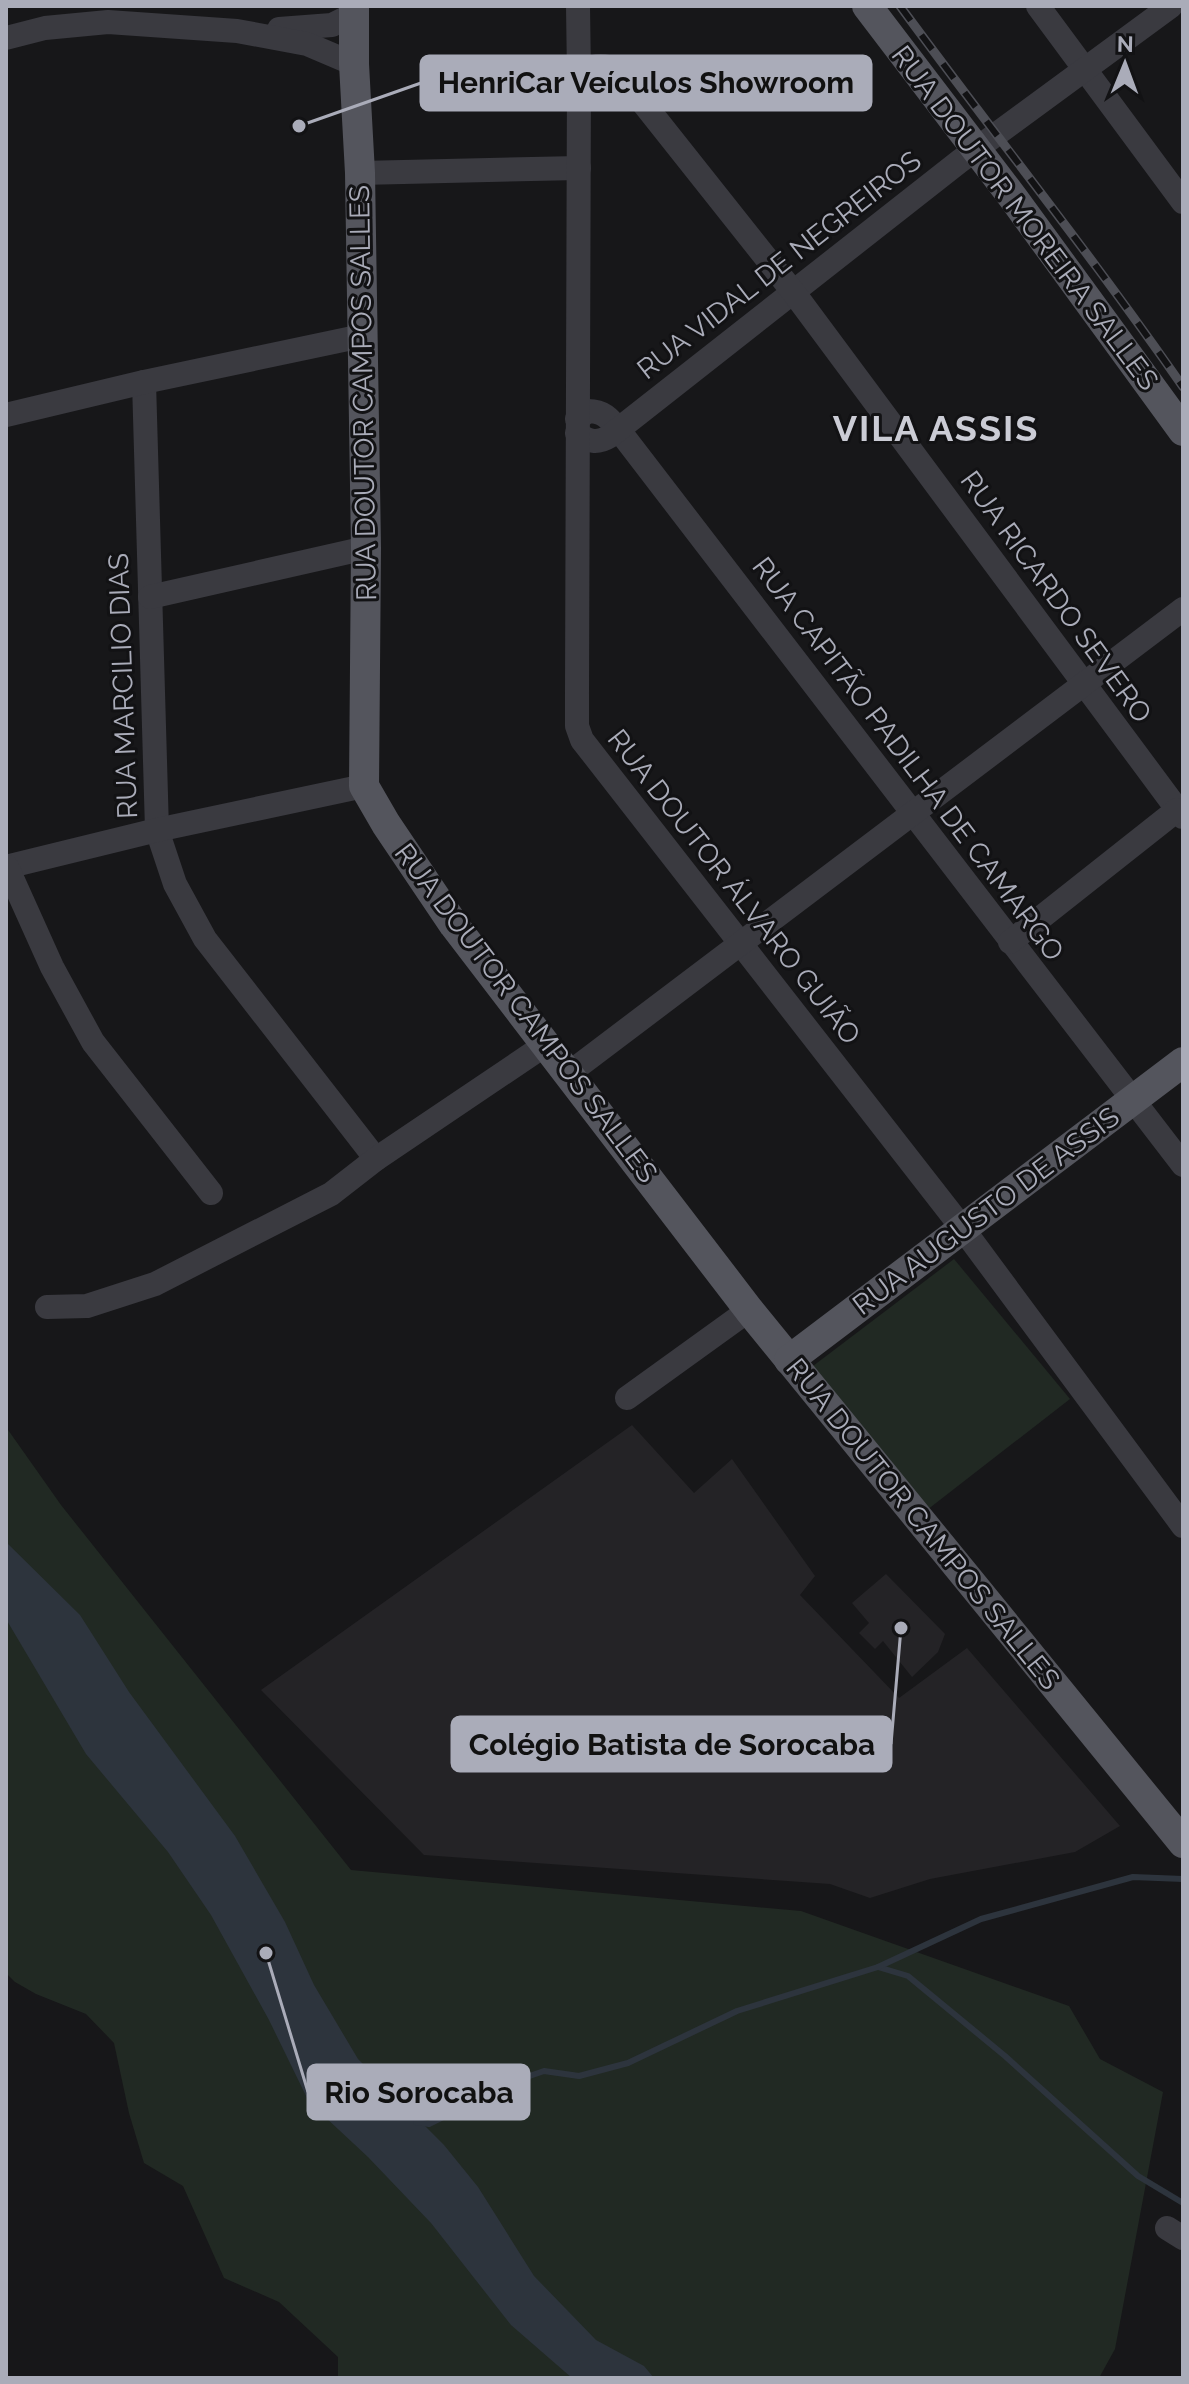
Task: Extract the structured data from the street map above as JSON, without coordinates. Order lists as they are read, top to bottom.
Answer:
{
  "streets": {
    "main road": ["RUA DOUTOR MOREIRA SALLES", "RUA DOUTOR CAMPOS SALLES", "RUA AUGUSTO DE ASSIS"],
    "street": [
      "RUA VIDAL DE NEGREIROS",
      "RUA RICARDO SEVERO",
      "RUA MARCILIO DIAS",
      "RUA CAPITÃO PADILHA DE CAMARGO",
      "RUA DOUTOR ÁLVARO GUIÃO"
    ]
  },
  "crossings": [
    ["RUA DOUTOR MOREIRA SALLES", "RUA VIDAL DE NEGREIROS"],
    ["RUA VIDAL DE NEGREIROS", "RUA RICARDO SEVERO"],
    ["RUA VIDAL DE NEGREIROS", "RUA CAPITÃO PADILHA DE CAMARGO"],
    ["RUA DOUTOR CAMPOS SALLES", "RUA AUGUSTO DE ASSIS"],
    ["RUA RICARDO SEVERO", "RUA DOUTOR ÁLVARO GUIÃO"],
    ["RUA CAPITÃO PADILHA DE CAMARGO", "RUA DOUTOR ÁLVARO GUIÃO"],
    ["RUA CAPITÃO PADILHA DE CAMARGO", "RUA AUGUSTO DE ASSIS"],
    ["RUA DOUTOR ÁLVARO GUIÃO", "RUA AUGUSTO DE ASSIS"]
  ],
  "districts": ["VILA ASSIS"],
  "places": ["HenriCar Veículos Showroom", "Colégio Batista de Sorocaba", "Rio Sorocaba"],
  "north": "top"
}
